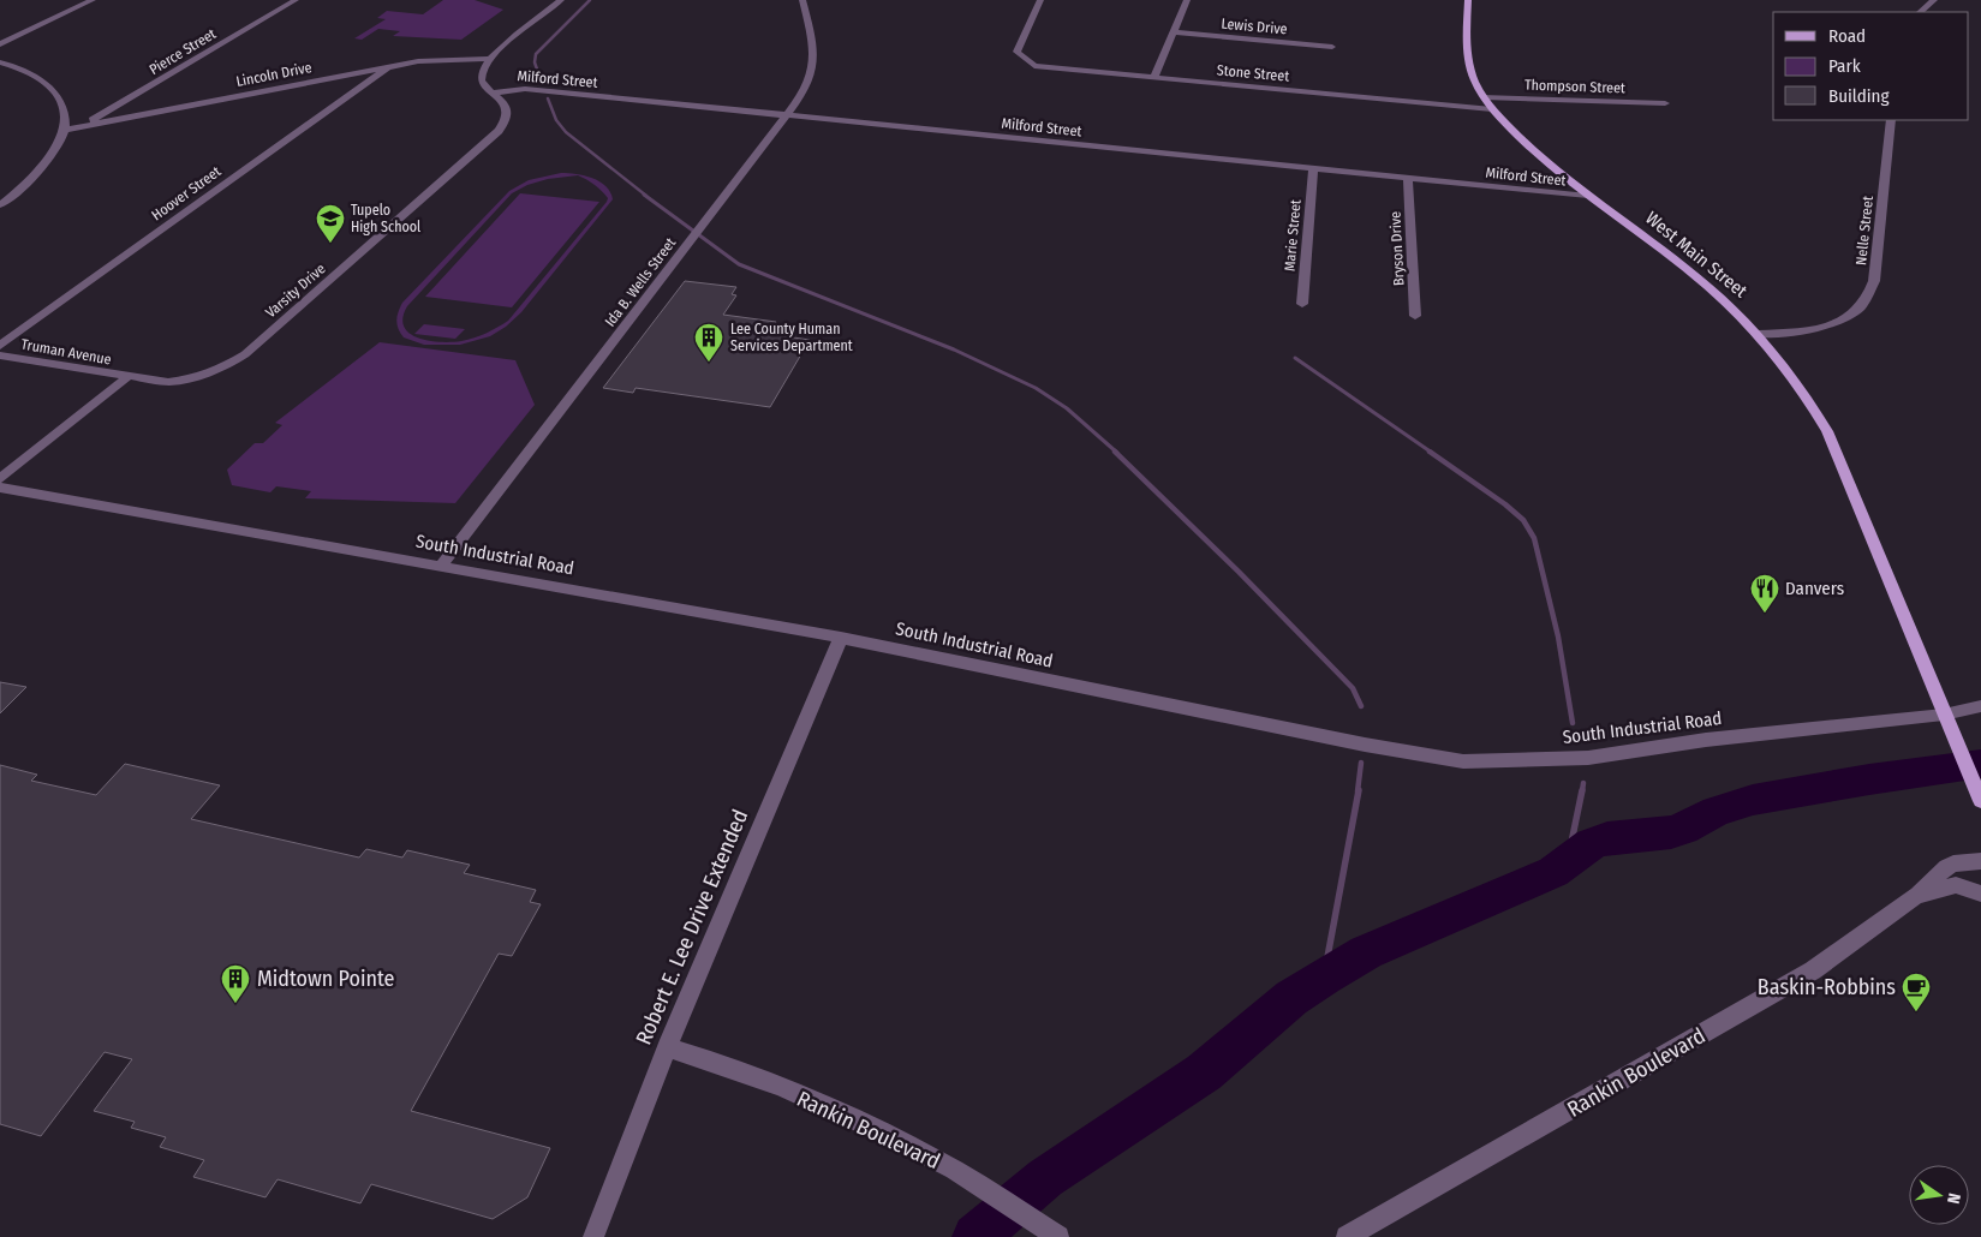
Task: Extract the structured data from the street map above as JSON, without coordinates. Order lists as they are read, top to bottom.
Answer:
{
  "streets": {
    "main road": ["West Main Street"],
    "street": [
      "Lewis Drive",
      "Pierce Street",
      "Stone Street",
      "Lincoln Drive",
      "Milford Street",
      "Thompson Street",
      "Hoover Street",
      "Nelle Street",
      "Marie Street",
      "Bryson Drive",
      "Ida B. Wells Street",
      "Varsity Drive",
      "Truman Avenue",
      "South Industrial Road",
      "Robert E. Lee Drive Extended",
      "Rankin Boulevard"
    ]
  },
  "crossings": [
    ["Pierce Street", "Lincoln Drive"],
    ["Stone Street", "West Main Street"],
    ["Lincoln Drive", "Hoover Street"],
    ["Lincoln Drive", "Varsity Drive"],
    ["Milford Street", "Marie Street"],
    ["Milford Street", "Bryson Drive"],
    ["Milford Street", "West Main Street"],
    ["Milford Street", "Ida B. Wells Street"],
    ["Milford Street", "Varsity Drive"],
    ["Thompson Street", "West Main Street"],
    ["Nelle Street", "West Main Street"],
    ["West Main Street", "South Industrial Road"],
    ["Ida B. Wells Street", "South Industrial Road"],
    ["Varsity Drive", "Truman Avenue"],
    ["South Industrial Road", "Robert E. Lee Drive Extended"],
    ["Robert E. Lee Drive Extended", "Rankin Boulevard"]
  ],
  "places": {
    "school or university": ["Tupelo High School"],
    "building": ["Lee County Human Services Department", "Midtown Pointe"],
    "restaurant": ["Danvers"],
    "cafe": ["Baskin-Robbins"]
  },
  "legend": ["Road", "Park", "Building"],
  "north": "right"
}
